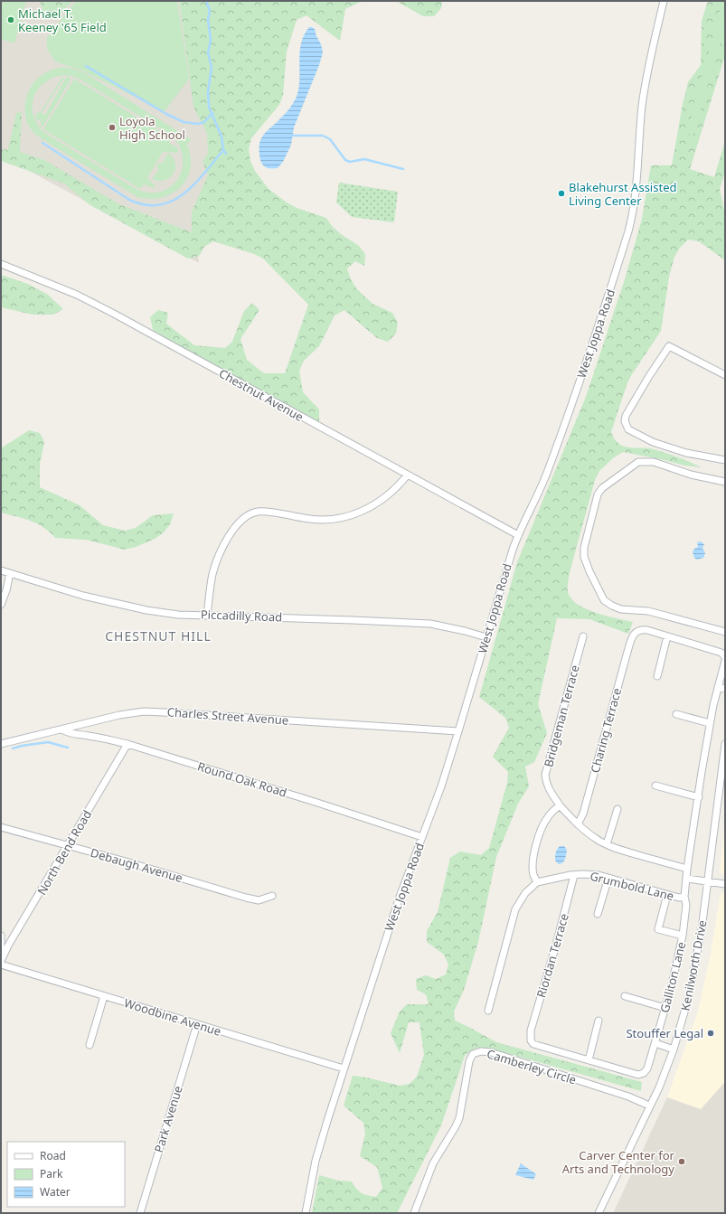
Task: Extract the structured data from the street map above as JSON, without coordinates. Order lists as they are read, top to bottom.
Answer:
{
  "streets": {
    "street": [
      "West Joppa Road",
      "Chestnut Avenue",
      "Piccadilly Road",
      "Charles Street Avenue",
      "Bridgeman Terrace",
      "Charing Terrace",
      "Round Oak Road",
      "North Bend Road",
      "Debaugh Avenue",
      "Grumbold Lane",
      "Riordan Terrace",
      "Kenilworth Drive",
      "Galliton Lane",
      "Woodbine Avenue",
      "Camberley Circle",
      "Park Avenue"
    ]
  },
  "crossings": [
    ["West Joppa Road", "Chestnut Avenue"],
    ["West Joppa Road", "Piccadilly Road"],
    ["West Joppa Road", "Charles Street Avenue"],
    ["West Joppa Road", "Round Oak Road"],
    ["West Joppa Road", "Woodbine Avenue"],
    ["Charles Street Avenue", "Round Oak Road"],
    ["Bridgeman Terrace", "Charing Terrace"],
    ["Bridgeman Terrace", "Galliton Lane"],
    ["Round Oak Road", "North Bend Road"],
    ["North Bend Road", "Debaugh Avenue"],
    ["Grumbold Lane", "Riordan Terrace"],
    ["Grumbold Lane", "Galliton Lane"],
    ["Riordan Terrace", "Galliton Lane"],
    ["Kenilworth Drive", "Camberley Circle"],
    ["Woodbine Avenue", "Park Avenue"]
  ],
  "districts": ["CHESTNUT HILL"],
  "places": [
    "Michael T. Keeney '65 Field",
    "Loyola High School",
    "Blakehurst Assisted Living Center",
    "Stouffer Legal",
    "Carver Center for Arts and Technology"
  ],
  "legend": ["Road", "Park", "Water"]
}
